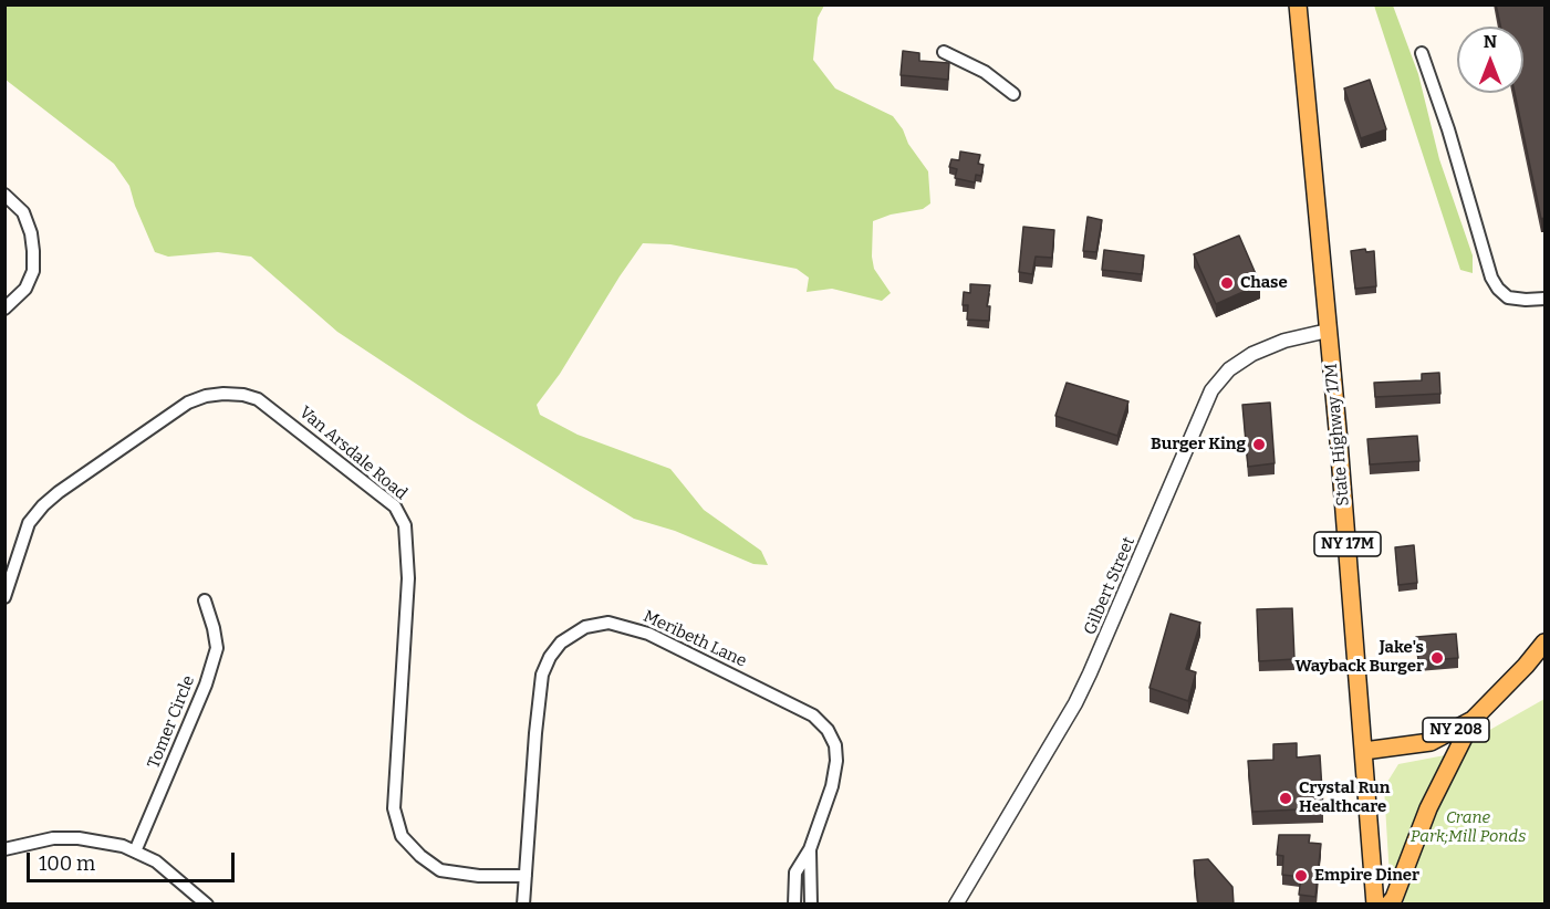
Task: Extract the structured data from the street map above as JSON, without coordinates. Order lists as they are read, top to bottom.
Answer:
{
  "streets": {
    "main road": ["State Highway 17M", "NY 17M", "NY 208"],
    "street": [
      "Van Arsdale Road",
      "Gilbert Street",
      "Meribeth Lane",
      "Tomer Circle"
    ]
  },
  "crossings": [
    ["State Highway 17M", "Gilbert Street"],
    ["State Highway 17M", "NY 208"],
    ["Van Arsdale Road", "Meribeth Lane"]
  ],
  "parks": ["Crane Park;Mill Ponds"],
  "places": [
    "Chase",
    "Burger King",
    "Jake's Wayback Burger",
    "Crystal Run Healthcare",
    "Empire Diner"
  ],
  "scale_bar": "100 m",
  "north": "top"
}
